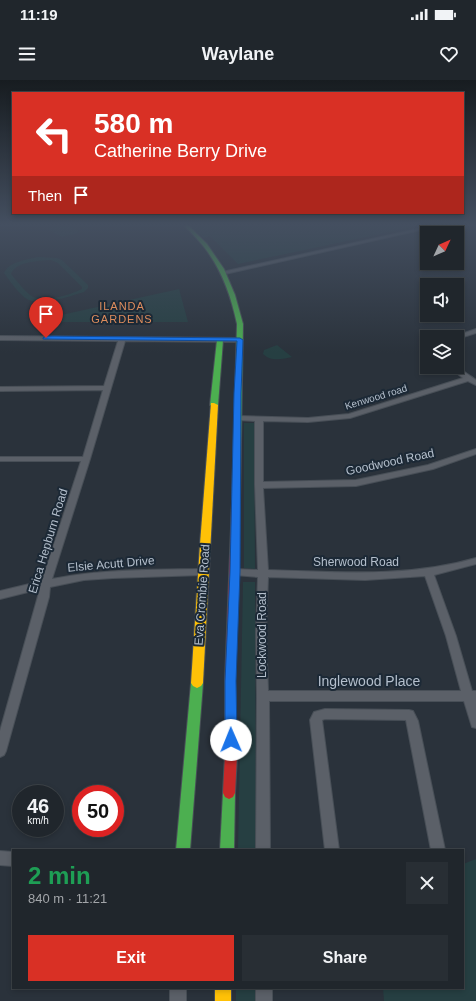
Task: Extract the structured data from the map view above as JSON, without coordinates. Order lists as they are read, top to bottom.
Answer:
{
  "streets": {
    "main road": ["Eva Crombie Road"],
    "street": [
      "Kenwood road",
      "Goodwood Road",
      "Erica Hepburn Road",
      "Sherwood Road",
      "Elsie Acutt Drive",
      "Lockwood Road",
      "Inglewood Place"
    ]
  },
  "crossings": [
    ["Kenwood road", "Lockwood Road"],
    ["Goodwood Road", "Lockwood Road"],
    ["Erica Hepburn Road", "Elsie Acutt Drive"],
    ["Sherwood Road", "Lockwood Road"],
    ["Elsie Acutt Drive", "Eva Crombie Road"],
    ["Lockwood Road", "Inglewood Place"]
  ],
  "districts": ["ILANDA GARDENS"],
  "north": "top right",
  "page": {
    "status": "11:19",
    "header": "Waylane",
    "turn": ["580 m", "Catherine Berry Drive"],
    "then": "Then",
    "speed": "46 km/h",
    "limit": "50",
    "heading": ["2 min", "840 m · 11:21"],
    "buttons": ["Exit", "Share"]
  }
}
